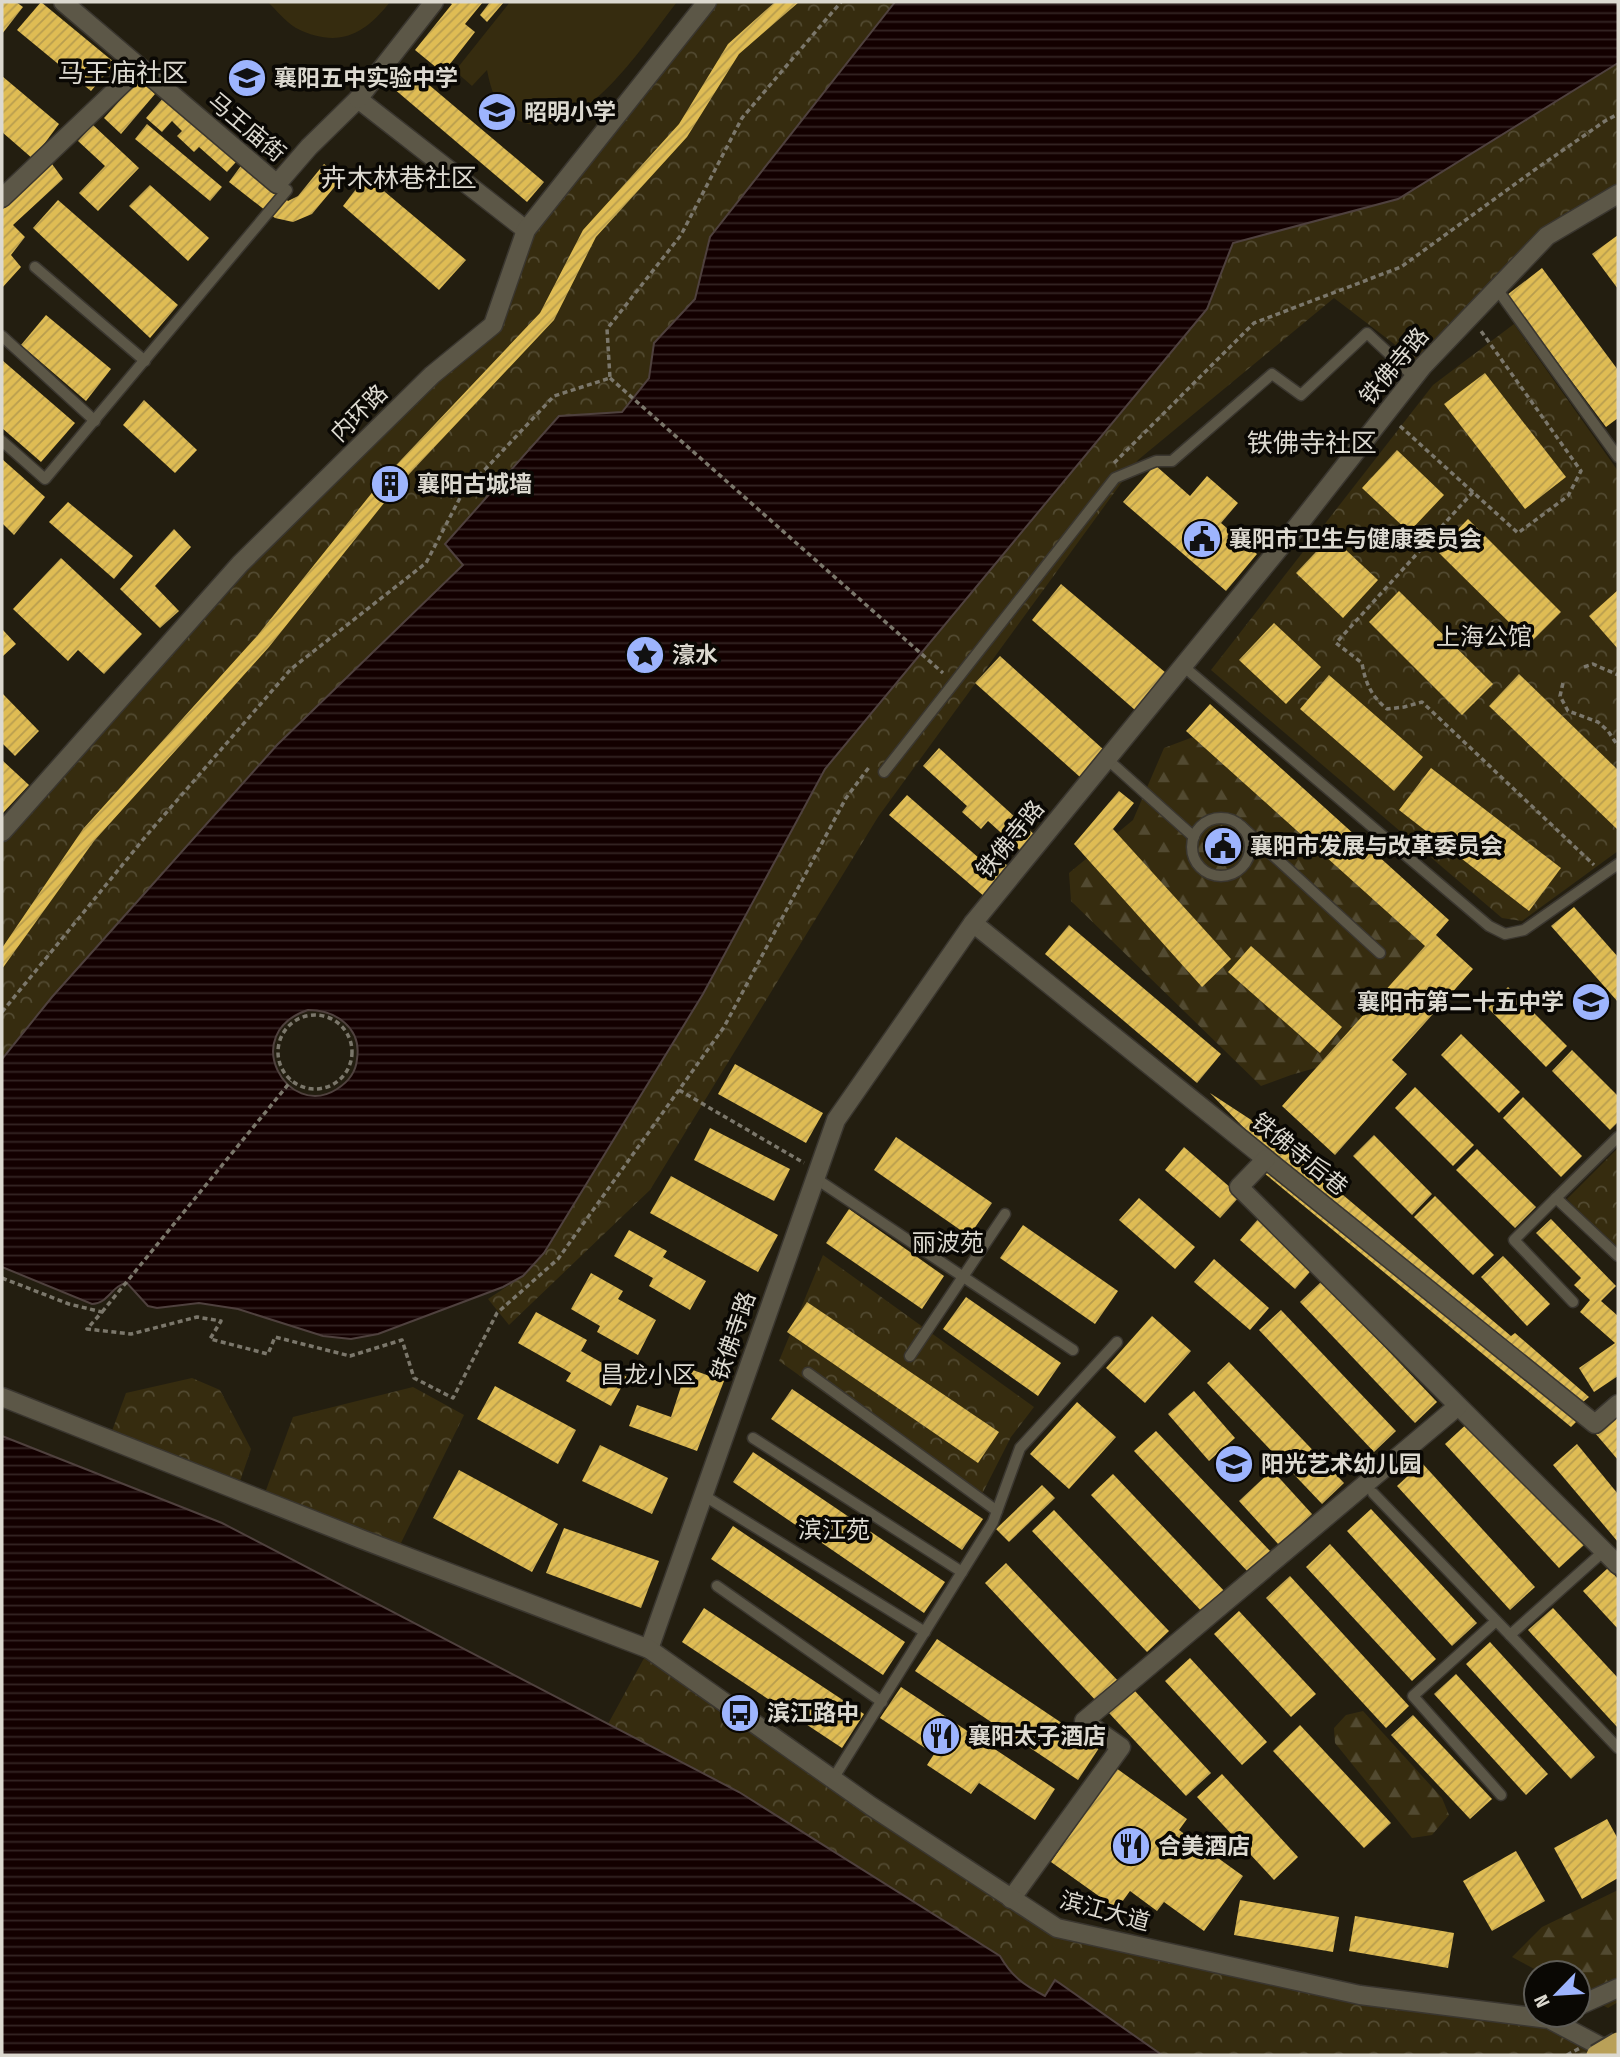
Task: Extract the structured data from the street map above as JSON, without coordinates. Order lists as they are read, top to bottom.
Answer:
{
  "streets": {
    "street": [
      "马王庙街",
      "铁佛寺路",
      "内环路",
      "铁佛寺后巷",
      "滨江大道"
    ]
  },
  "crossings": [
    ["铁佛寺路", "铁佛寺后巷"],
    ["铁佛寺路", "滨江大道"]
  ],
  "districts": [
    "马王庙社区",
    "卉木林巷社区",
    "铁佛寺社区",
    "上海公馆",
    "丽波苑",
    "昌龙小区",
    "滨江苑"
  ],
  "places": {
    "school or university": [
      "襄阳五中实验中学",
      "昭明小学",
      "襄阳市第二十五中学",
      "阳光艺术幼儿园"
    ],
    "building": ["襄阳古城墙"],
    "public building": ["襄阳市卫生与健康委员会", "襄阳市发展与改革委员会"],
    "place": ["濠水"],
    "bus stop": ["滨江路中"],
    "restaurant": ["襄阳太子酒店", "合美酒店"]
  },
  "north": "bottom left"
}
